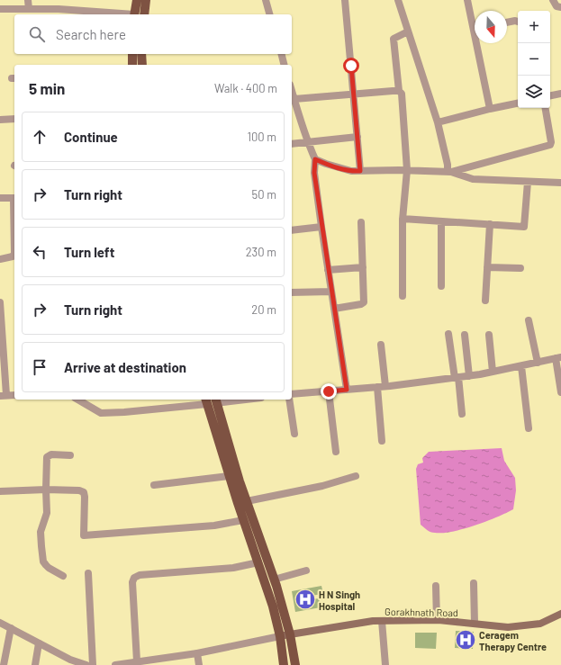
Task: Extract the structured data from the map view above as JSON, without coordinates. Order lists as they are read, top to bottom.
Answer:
{
  "streets": {
    "main road": ["Gorakhnath Road"]
  },
  "places": {
    "hospital": ["H N Singh Hospital", "Ceragem Therapy Centre"]
  },
  "north": "bottom",
  "page": {
    "map_buttons": ["+", "−"],
    "search": "Search here",
    "heading": ["5 min", "Walk · 400 m"],
    "list": [
      ["Continue", "100 m"],
      ["Turn right", "50 m"],
      ["Turn left", "230 m"],
      ["Turn right", "20 m"],
      "Arrive at destination"
    ]
  }
}
